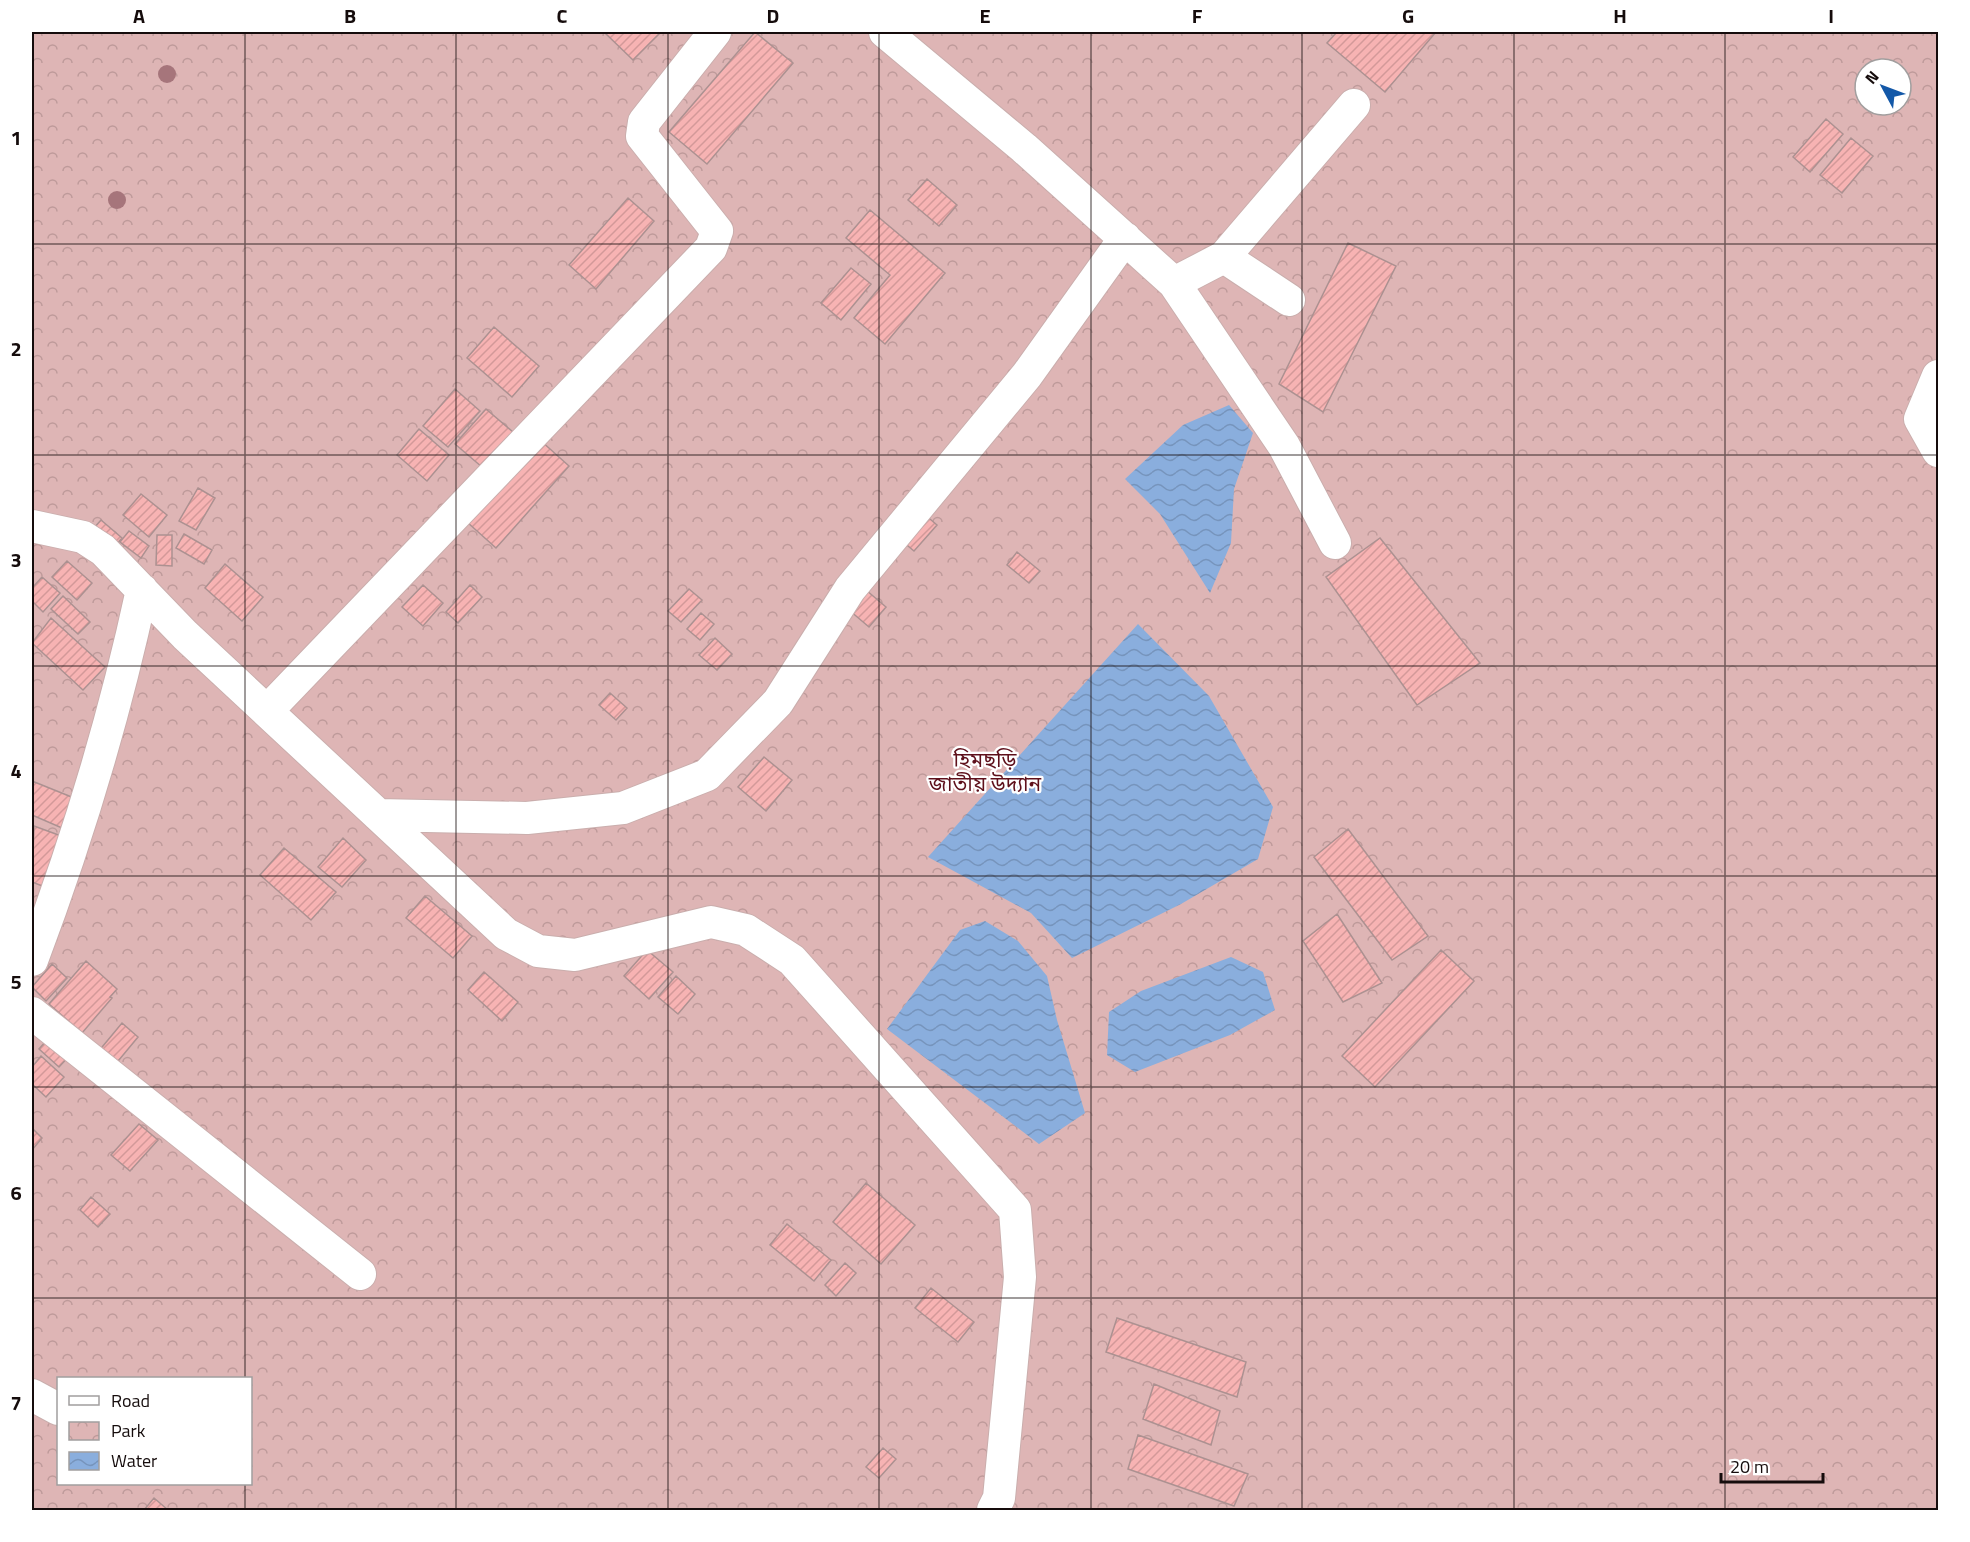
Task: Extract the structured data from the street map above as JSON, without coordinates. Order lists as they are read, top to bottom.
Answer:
{
  "parks": ["হিমছড়ি জাতীয় উদ্যান"],
  "legend": ["Road", "Park", "Water"],
  "scale_bar": "20 m",
  "north": "top left",
  "grid": {
    "columns": [
      "A",
      "B",
      "C",
      "D",
      "E",
      "F",
      "G",
      "H",
      "I"
    ],
    "rows": [
      "1",
      "2",
      "3",
      "4",
      "5",
      "6",
      "7"
    ]
  }
}
